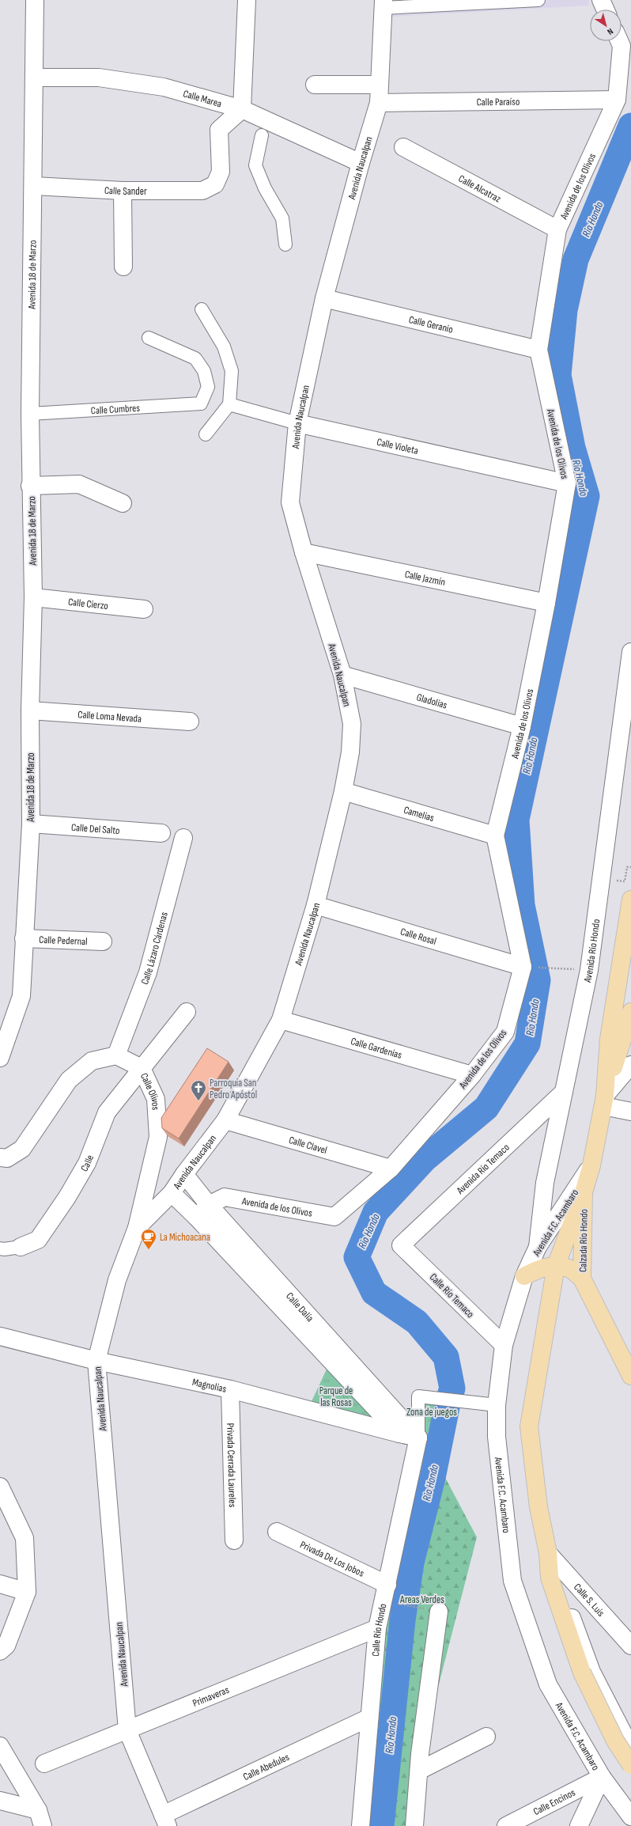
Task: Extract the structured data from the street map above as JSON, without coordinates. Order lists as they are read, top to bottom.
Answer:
{
  "streets": {
    "main road": ["Avenida F.C. Acambaro", "Calzada Río Hondo"],
    "street": [
      "Calle Marea",
      "Calle Paraíso",
      "Avenida Naucalpan",
      "Avenida de los Olivos",
      "Calle Alcatraz",
      "Calle Sander",
      "Avenida 18 de Marzo",
      "Calle Geranio",
      "Calle Cumbres",
      "Calle Violeta",
      "Calle Jazmín",
      "Calle Cierzo",
      "Gladolias",
      "Calle Loma Nevada",
      "Camelias",
      "Calle Del Salto",
      "Calle Rosal",
      "Calle Pedernal",
      "Calle Lázaro Cárdenas",
      "Avenida Río Hondo",
      "Calle Gardenias",
      "Calle Olivos",
      "Calle Clavel",
      "Calle",
      "Avenida Río Temaco",
      "Calle Río Temaco",
      "Calle Dalia",
      "Magnolias",
      "Privada Cerrada Laureles",
      "Privada De Los Jobos",
      "Calle S. Luis",
      "Calle Río Hondo",
      "Primaveras",
      "Calle Abedules",
      "Calle Encinos"
    ]
  },
  "crossings": [
    ["Calle Marea", "Avenida Naucalpan"],
    ["Calle Marea", "Calle Sander"],
    ["Calle Marea", "Avenida 18 de Marzo"],
    ["Calle Paraíso", "Avenida Naucalpan"],
    ["Calle Paraíso", "Avenida de los Olivos"],
    ["Avenida Naucalpan", "Calle Geranio"],
    ["Avenida Naucalpan", "Calle Violeta"],
    ["Avenida Naucalpan", "Calle Jazmín"],
    ["Avenida Naucalpan", "Gladolias"],
    ["Avenida Naucalpan", "Camelias"],
    ["Avenida Naucalpan", "Calle Rosal"],
    ["Avenida Naucalpan", "Calle Gardenias"],
    ["Avenida Naucalpan", "Calle Olivos"],
    ["Avenida Naucalpan", "Calle Clavel"],
    ["Avenida Naucalpan", "Calle Dalia"],
    ["Avenida Naucalpan", "Magnolias"],
    ["Avenida Naucalpan", "Primaveras"],
    ["Avenida Naucalpan", "Calle Abedules"],
    ["Avenida de los Olivos", "Calle Alcatraz"],
    ["Avenida de los Olivos", "Calle Geranio"],
    ["Avenida de los Olivos", "Calle Violeta"],
    ["Avenida de los Olivos", "Calle Jazmín"],
    ["Avenida de los Olivos", "Gladolias"],
    ["Avenida de los Olivos", "Camelias"],
    ["Avenida de los Olivos", "Calle Rosal"],
    ["Avenida de los Olivos", "Calle Gardenias"],
    ["Avenida de los Olivos", "Calle Clavel"],
    ["Avenida de los Olivos", "Calle Dalia"],
    ["Calle Sander", "Avenida 18 de Marzo"],
    ["Avenida 18 de Marzo", "Calle Cumbres"],
    ["Avenida 18 de Marzo", "Calle Cierzo"],
    ["Avenida 18 de Marzo", "Calle Loma Nevada"],
    ["Avenida 18 de Marzo", "Calle Del Salto"],
    ["Avenida 18 de Marzo", "Calle Pedernal"],
    ["Calle Lázaro Cárdenas", "Calle Olivos"],
    ["Avenida Río Hondo", "Avenida Río Temaco"],
    ["Avenida Río Hondo", "Avenida F.C. Acambaro"],
    ["Calle Olivos", "Calle"],
    ["Avenida Río Temaco", "Calle Río Temaco"],
    ["Avenida F.C. Acambaro", "Calzada Río Hondo"],
    ["Avenida F.C. Acambaro", "Calle Río Temaco"],
    ["Avenida F.C. Acambaro", "Calle S. Luis"],
    ["Avenida F.C. Acambaro", "Calle Encinos"],
    ["Calle Dalia", "Magnolias"],
    ["Calle Dalia", "Calle Río Hondo"],
    ["Magnolias", "Privada Cerrada Laureles"],
    ["Magnolias", "Calle Río Hondo"],
    ["Privada De Los Jobos", "Calle Río Hondo"],
    ["Calle Río Hondo", "Primaveras"],
    ["Calle Río Hondo", "Calle Abedules"]
  ],
  "water": ["Rio Hondo"],
  "parks": ["Parque de las Rosas", "Zona de juegos", "Areas Verdes"],
  "places": {
    "church": ["Parroquia San Pedro Apóstol"],
    "cafe": ["La Michoacana"]
  },
  "north": "bottom right"
}
